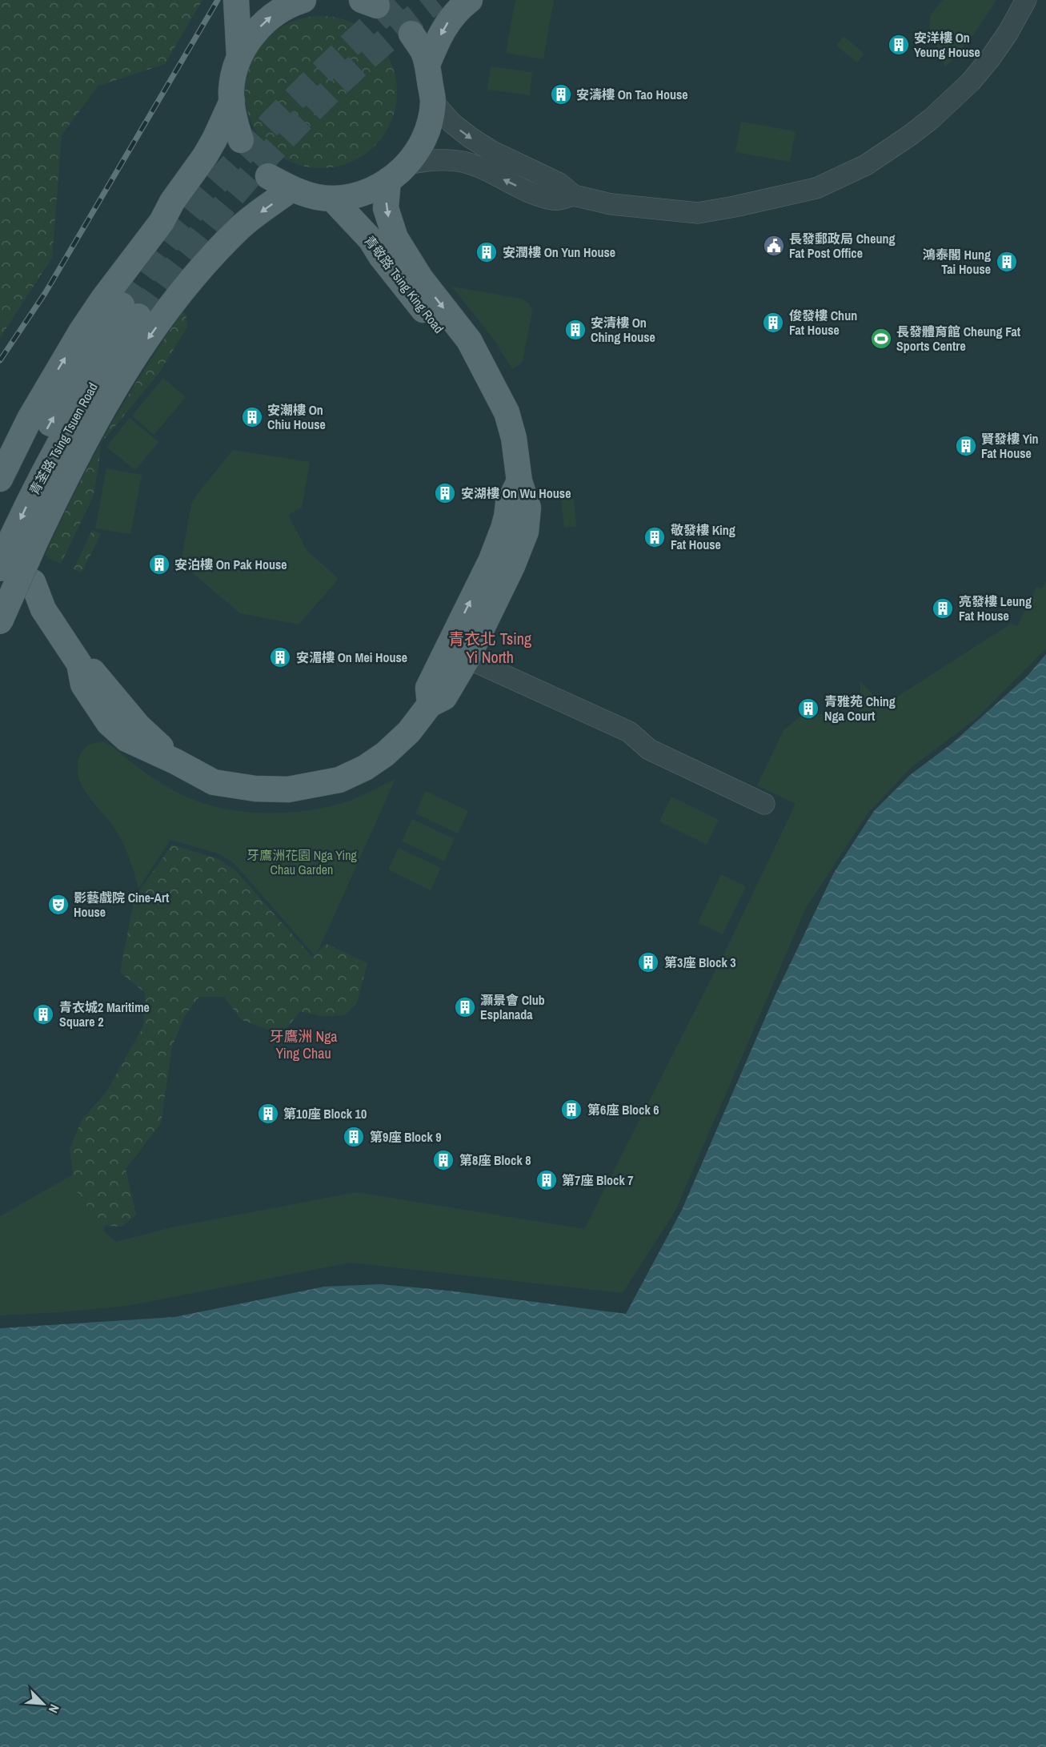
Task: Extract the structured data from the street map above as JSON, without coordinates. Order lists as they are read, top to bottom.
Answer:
{
  "streets": {
    "main road": ["青敬路 Tsing King Road", "青荃路 Tsing Tsuen Road"]
  },
  "districts": ["青衣北 Tsing Yi North", "牙鷹洲 Nga Ying Chau"],
  "parks": ["牙鷹洲花園 Nga Ying Chau Garden"],
  "places": {
    "building": [
      "安洋樓 On Yeung House",
      "安濤樓 On Tao House",
      "安潤樓 On Yun House",
      "鴻泰閣 Hung Tai House",
      "俊發樓 Chun Fat House",
      "安清樓 On Ching House",
      "安潮樓 On Chiu House",
      "賢發樓 Yin Fat House",
      "安湖樓 On Wu House",
      "敬發樓 King Fat House",
      "安泊樓 On Pak House",
      "亮發樓 Leung Fat House",
      "安湄樓 On Mei House",
      "青雅苑 Ching Nga Court",
      "第3座 Block 3",
      "灝景會 Club Esplanada",
      "青衣城2 Maritime Square 2",
      "第6座 Block 6",
      "第10座 Block 10",
      "第9座 Block 9",
      "第8座 Block 8",
      "第7座 Block 7"
    ],
    "public building": ["長發郵政局 Cheung Fat Post Office"],
    "sports": ["長發體育館 Cheung Fat Sports Centre"],
    "theatre": ["影藝戲院 Cine-Art House"]
  },
  "north": "bottom right"
}
